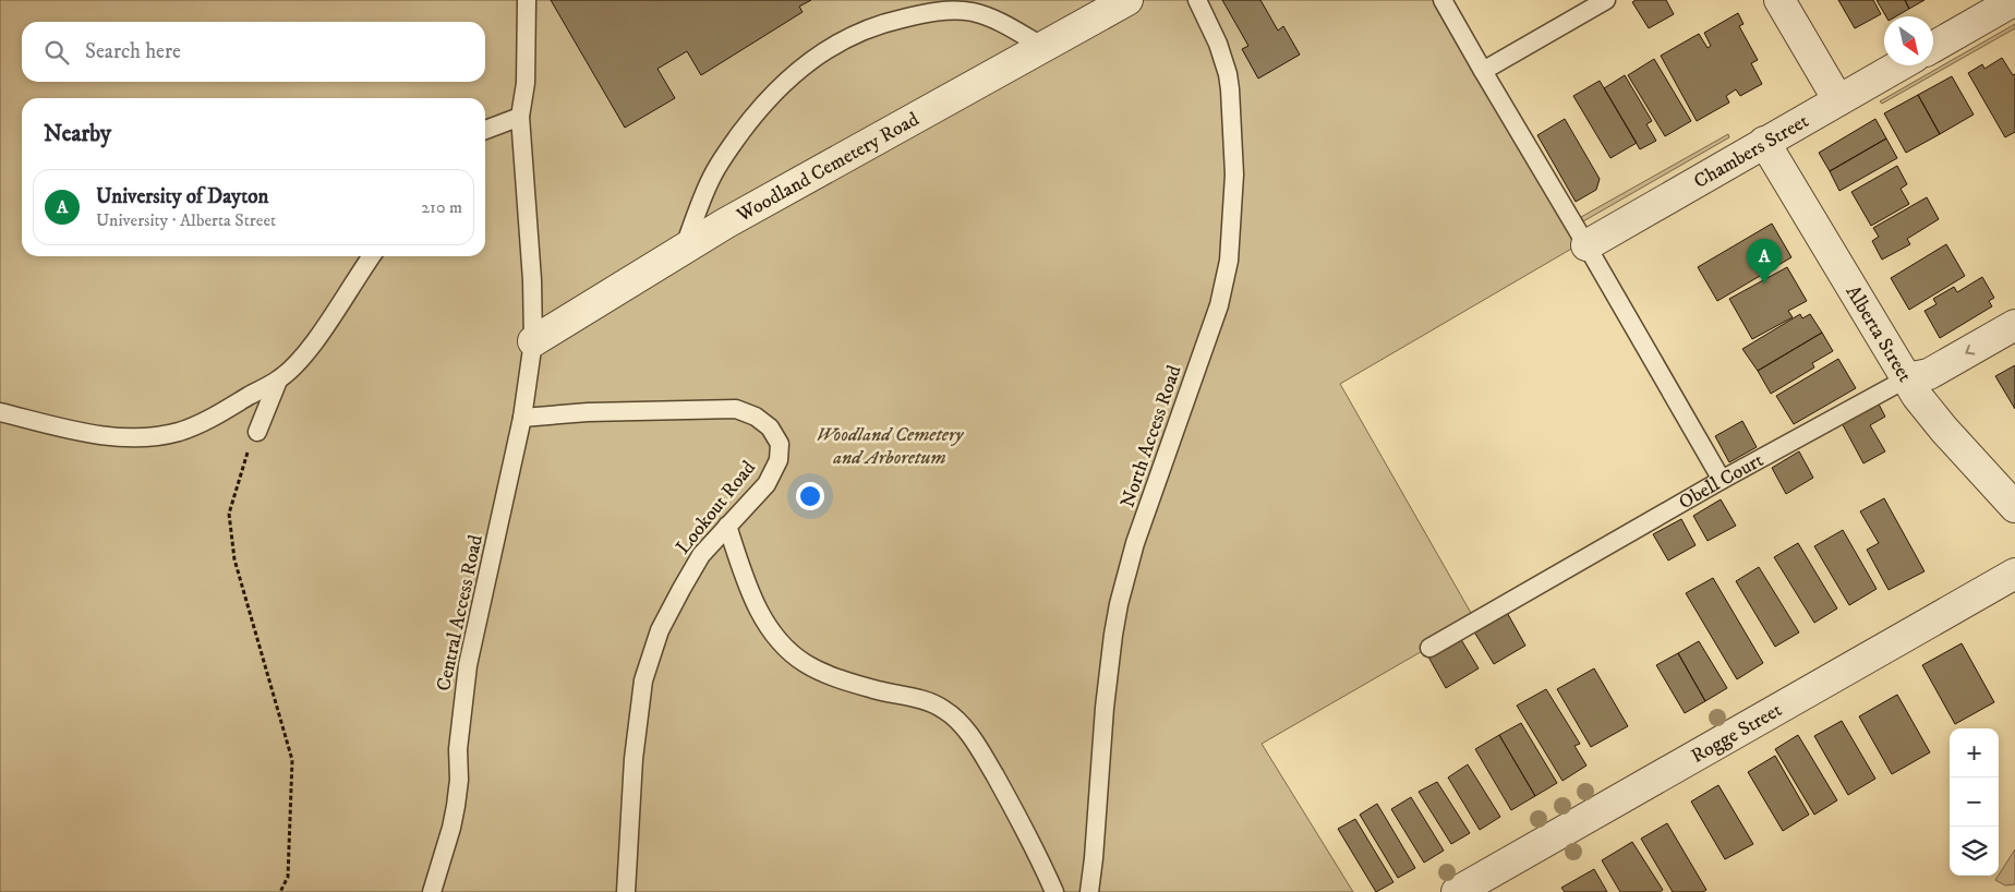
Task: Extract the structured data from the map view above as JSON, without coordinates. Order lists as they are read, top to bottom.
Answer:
{
  "streets": {
    "street": [
      "Chambers Street",
      "Woodland Cemetery Road",
      "Alberta Street",
      "Obell Court",
      "Rogge Street"
    ],
    "lane": ["North Access Road", "Lookout Road", "Central Access Road"]
  },
  "crossings": [
    ["Chambers Street", "Alberta Street"],
    ["Woodland Cemetery Road", "Central Access Road"],
    ["Alberta Street", "Obell Court"],
    ["Lookout Road", "Central Access Road"]
  ],
  "parks": ["Woodland Cemetery and Arboretum"],
  "north": "bottom right",
  "page": {
    "search": "Search here",
    "heading": "Nearby",
    "list": [
      {
        "mark": "A",
        "name": "University of Dayton",
        "note": "University · Alberta Street",
        "value": "210 m"
      }
    ],
    "pins": "A",
    "map_buttons": ["+", "−"]
  }
}
